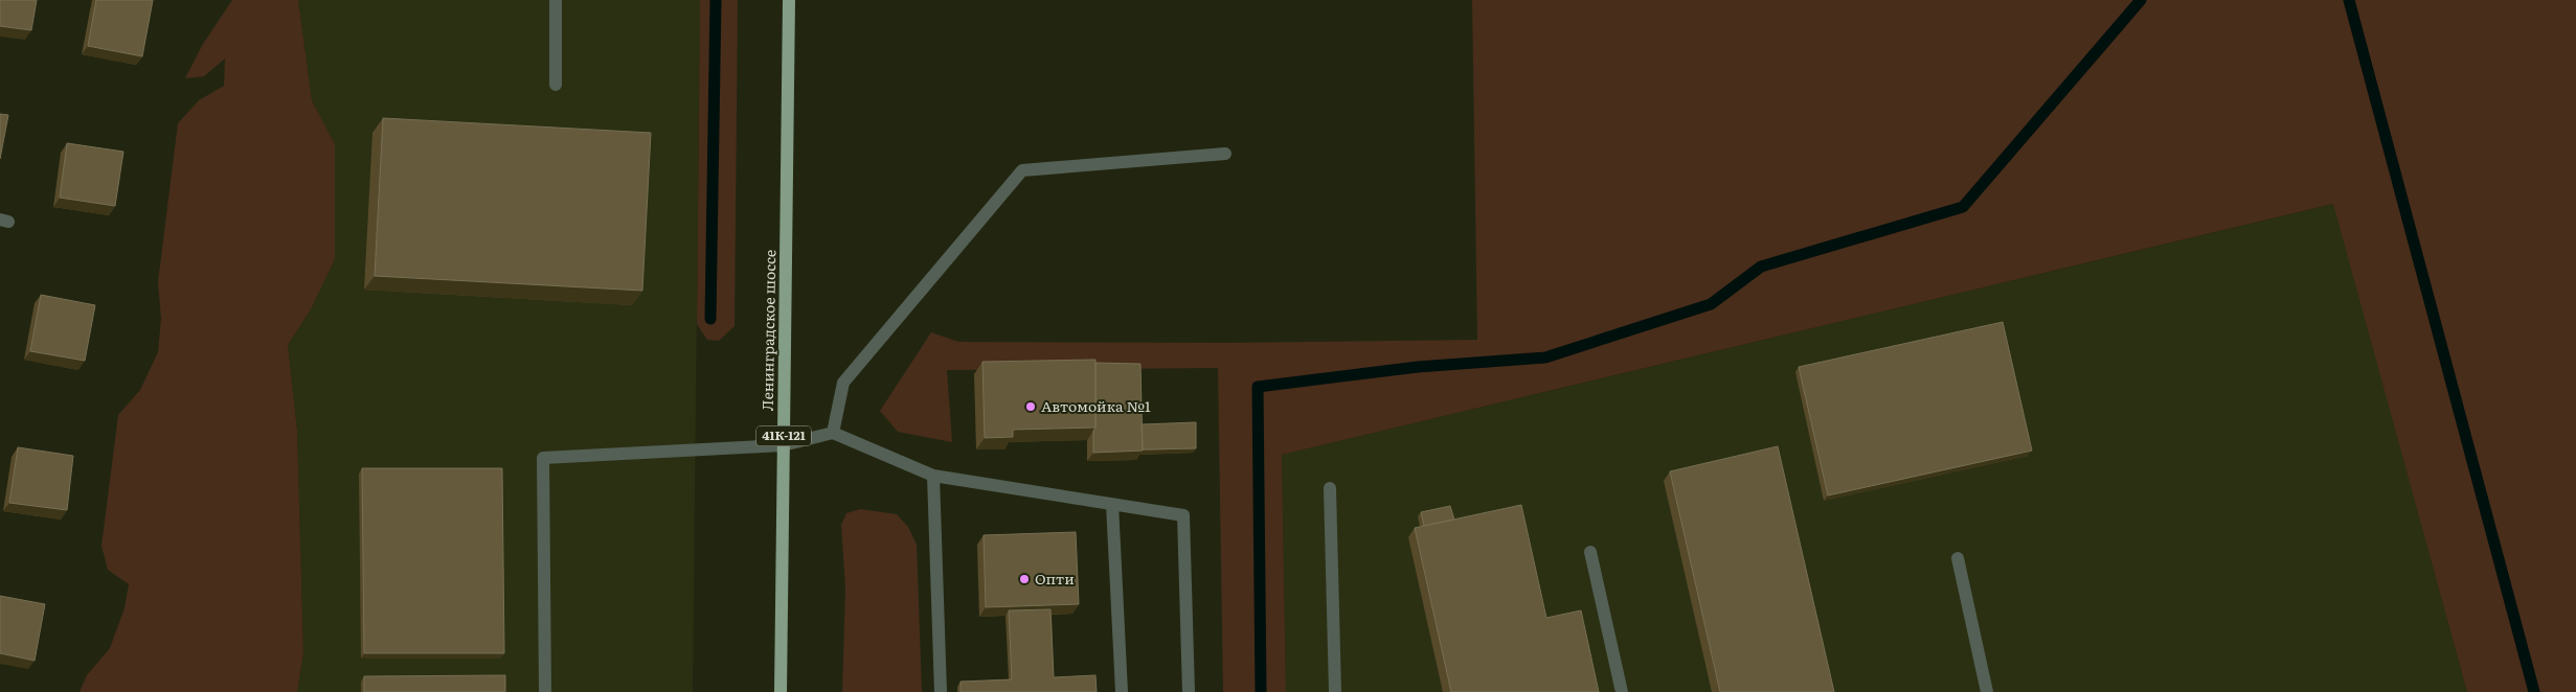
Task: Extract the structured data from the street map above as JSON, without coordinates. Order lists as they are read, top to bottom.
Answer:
{
  "streets": {
    "main road": ["Ленинградское шоссе", "41К-121"]
  },
  "places": ["Автомойка №1", "Опти"]
}
